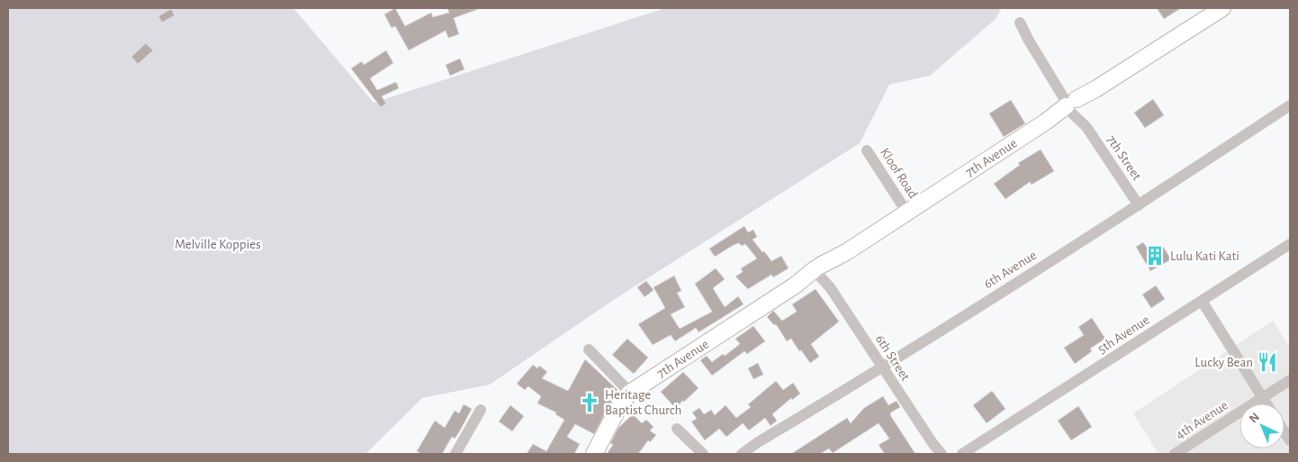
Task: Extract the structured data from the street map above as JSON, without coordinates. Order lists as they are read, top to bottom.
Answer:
{
  "streets": {
    "street": [
      "7th Avenue",
      "7th Street",
      "Kloof Road",
      "6th Avenue",
      "5th Avenue",
      "6th Street",
      "4th Avenue"
    ]
  },
  "crossings": [
    ["7th Avenue", "7th Street"],
    ["7th Avenue", "Kloof Road"],
    ["7th Avenue", "6th Street"],
    ["7th Street", "6th Avenue"],
    ["6th Avenue", "6th Street"]
  ],
  "parks": ["Melville Koppies"],
  "places": {
    "building": ["Lulu Kati Kati"],
    "restaurant": ["Lucky Bean"],
    "church": ["Heritage Baptist Church"]
  },
  "north": "top left"
}
